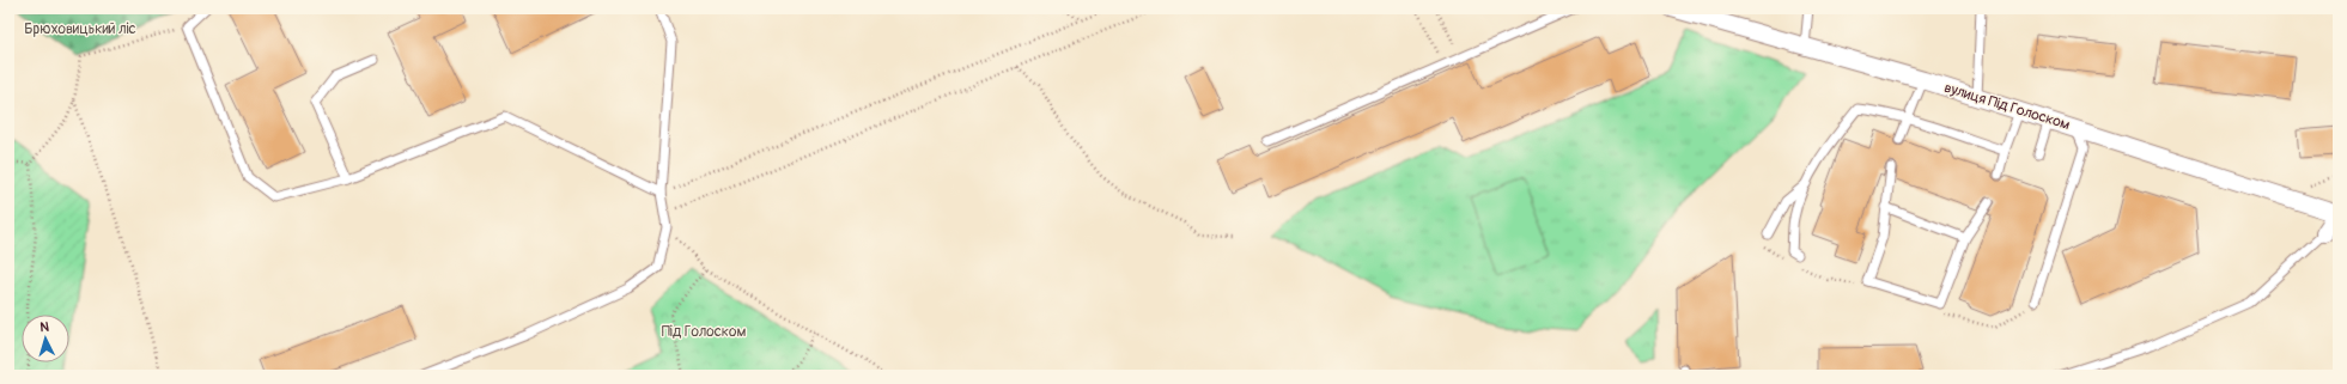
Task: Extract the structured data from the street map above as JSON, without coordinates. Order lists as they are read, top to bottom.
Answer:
{
  "streets": {
    "street": ["вулиця Під Голоском"]
  },
  "parks": ["Брюховицький ліс", "Під Голоском"],
  "north": "top"
}
